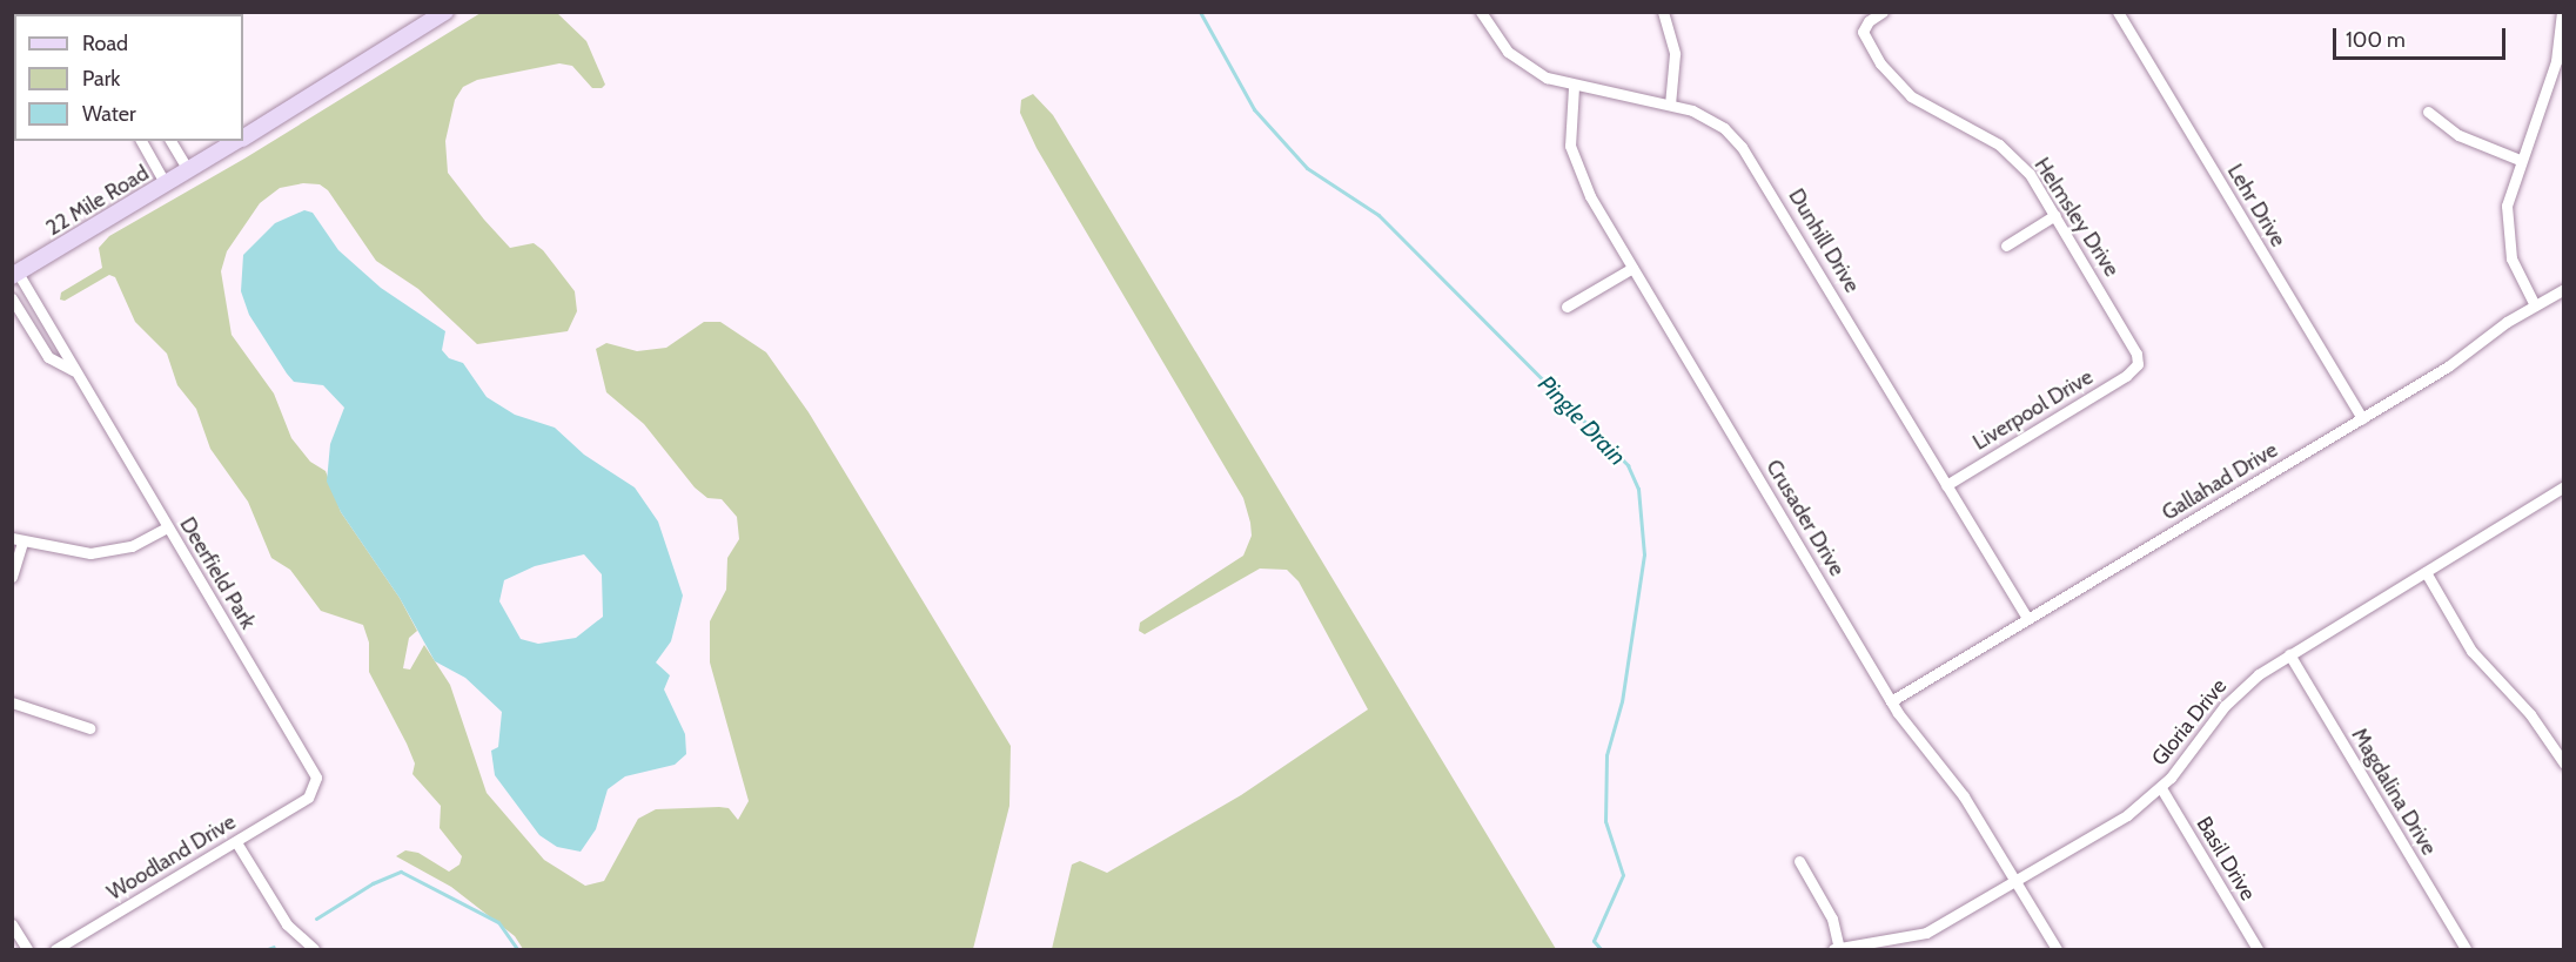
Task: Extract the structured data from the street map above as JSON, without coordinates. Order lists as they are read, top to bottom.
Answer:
{
  "streets": {
    "street": [
      "22 Mile Road",
      "Lehr Drive",
      "Helmsley Drive",
      "Dunhill Drive",
      "Liverpool Drive",
      "Gallahad Drive",
      "Crusader Drive",
      "Deerfield Park",
      "Gloria Drive",
      "Magdalina Drive",
      "Woodland Drive",
      "Basil Drive"
    ]
  },
  "crossings": [
    ["22 Mile Road", "Deerfield Park"],
    ["Lehr Drive", "Gallahad Drive"],
    ["Helmsley Drive", "Liverpool Drive"],
    ["Dunhill Drive", "Liverpool Drive"],
    ["Dunhill Drive", "Gallahad Drive"],
    ["Dunhill Drive", "Crusader Drive"],
    ["Gallahad Drive", "Crusader Drive"],
    ["Crusader Drive", "Gloria Drive"],
    ["Deerfield Park", "Woodland Drive"],
    ["Gloria Drive", "Magdalina Drive"],
    ["Gloria Drive", "Basil Drive"]
  ],
  "water": ["Pingle Drain"],
  "legend": ["Road", "Park", "Water"],
  "scale_bar": "100 m"
}
